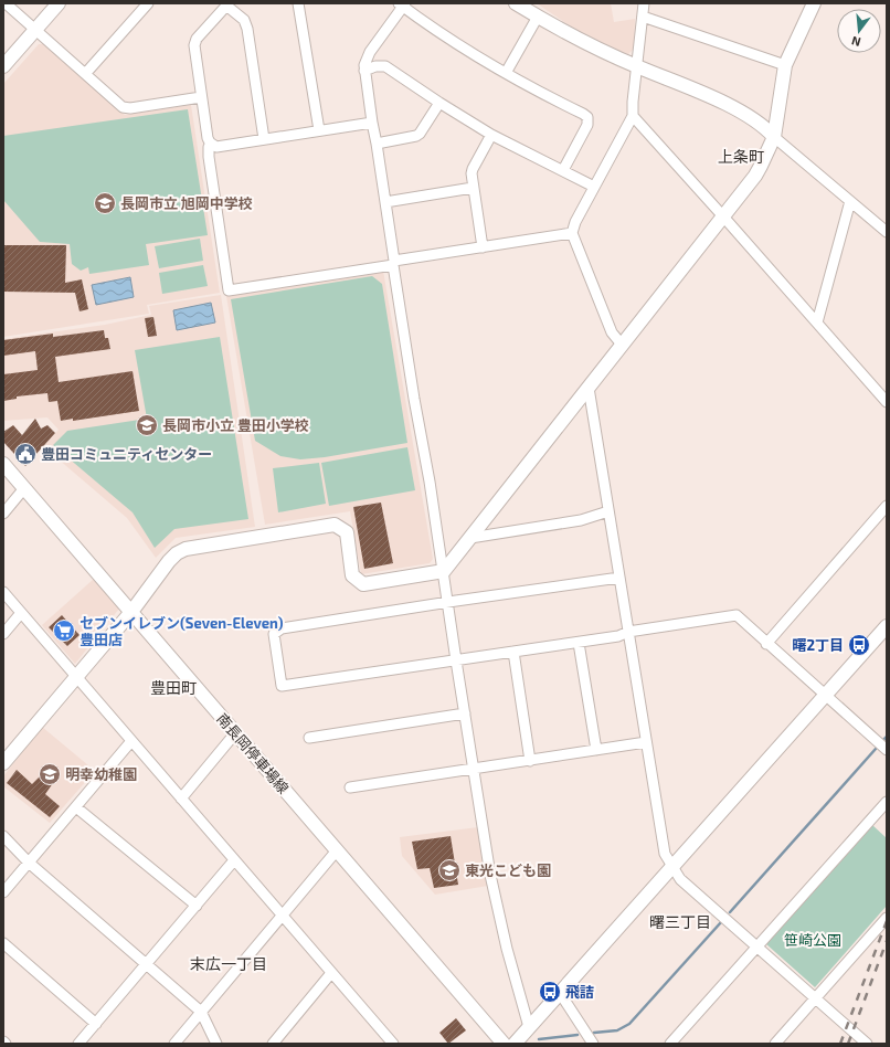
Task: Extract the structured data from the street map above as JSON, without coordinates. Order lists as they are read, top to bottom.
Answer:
{
  "streets": {
    "street": ["南長岡停車場線"]
  },
  "districts": [
    "上条町",
    "豊田町",
    "曙三丁目",
    "末広一丁目"
  ],
  "parks": ["笹崎公園"],
  "places": {
    "school or university": [
      "長岡市立 旭岡中学校",
      "長岡市小立 豊田小学校",
      "明幸幼稚園",
      "東光こども園"
    ],
    "public building": ["豊田コミュニティセンター"],
    "supermarket": ["セブンイレブン(Seven-Eleven) 豊田店"],
    "bus stop": ["曙2丁目", "飛詰"]
  },
  "north": "bottom"
}
